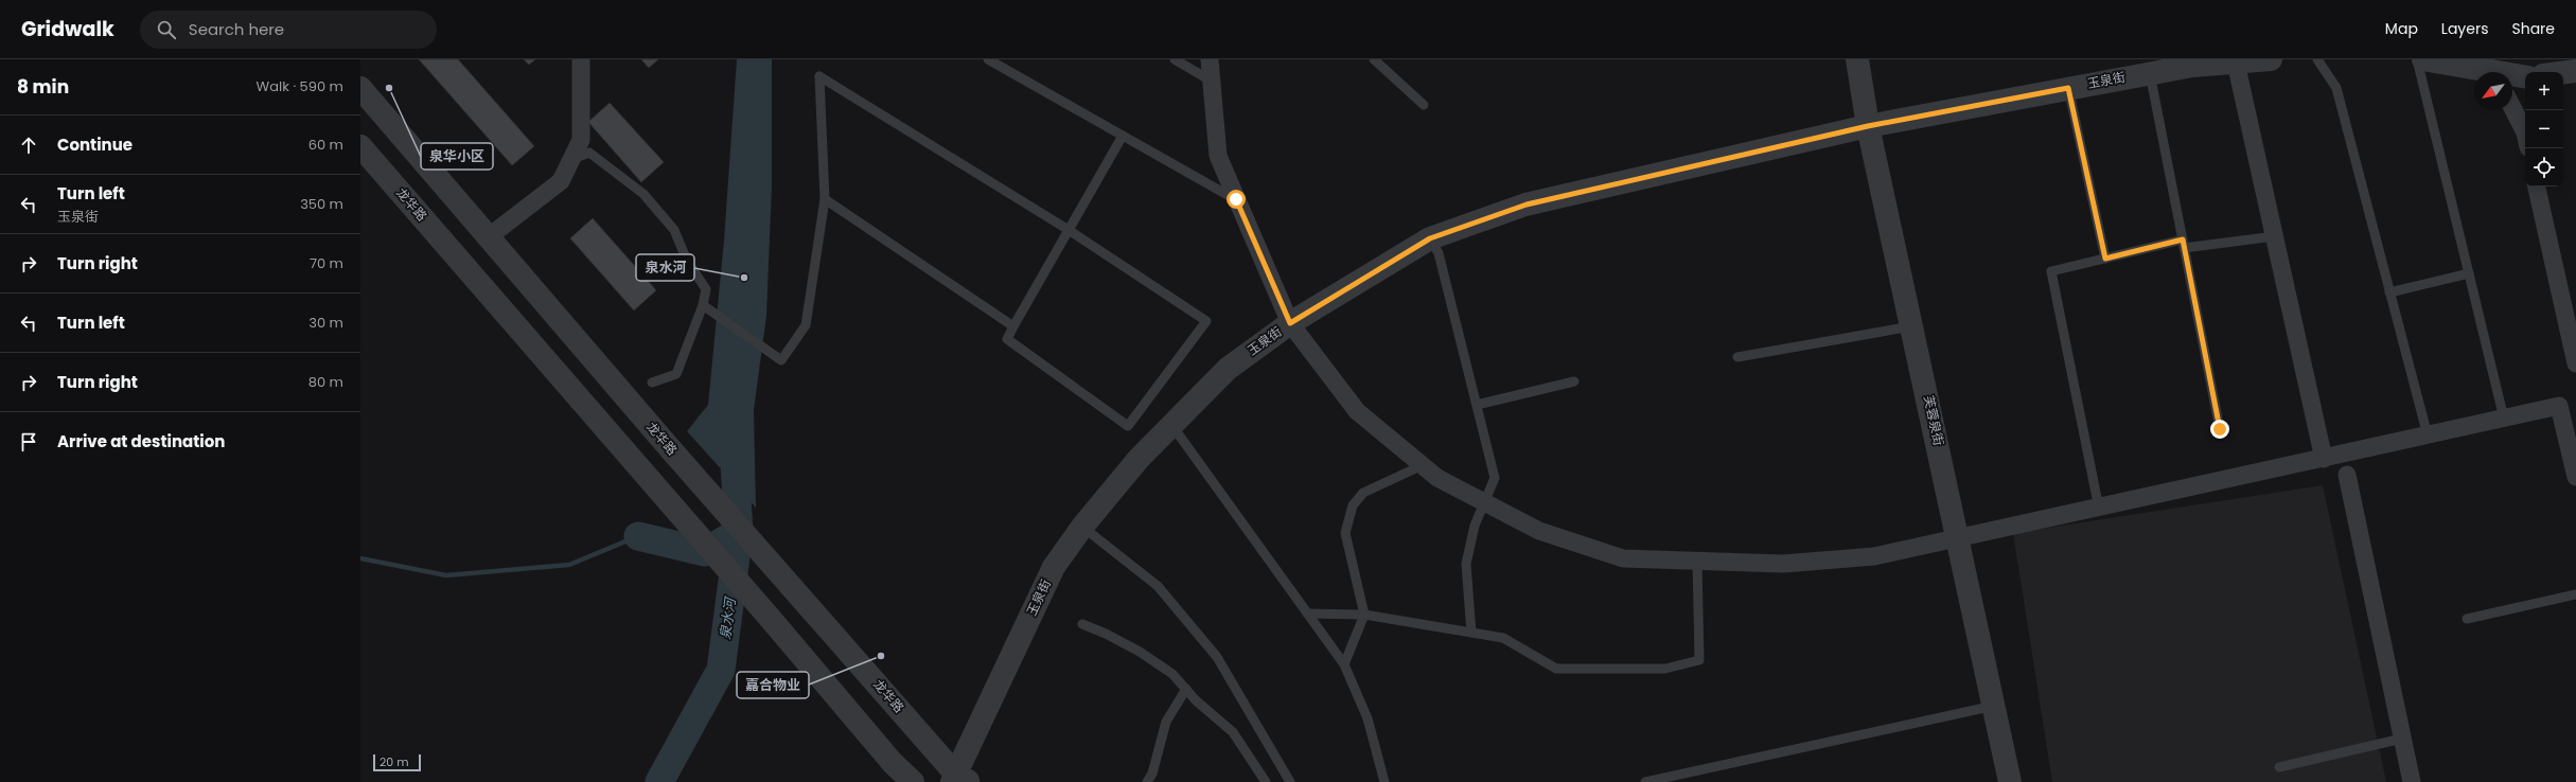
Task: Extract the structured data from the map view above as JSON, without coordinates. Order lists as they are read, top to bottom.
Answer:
{
  "streets": {
    "street": ["玉泉街", "龙华路", "芙蓉泉街"]
  },
  "crossings": [
    ["玉泉街", "龙华路"],
    ["玉泉街", "芙蓉泉街"]
  ],
  "water": ["泉水河"],
  "places": ["泉华小区", "泉水河", "嘉合物业"],
  "scale_bar": "20 m",
  "north": "bottom left",
  "page": {
    "header": "Gridwalk",
    "search": "Search here",
    "nav": ["Map", "Layers", "Share"],
    "heading": ["8 min", "Walk · 590 m"],
    "map_buttons": ["+", "−"],
    "list": [
      ["Continue", "60 m"],
      ["Turn left", "玉泉街", "350 m"],
      ["Turn right", "70 m"],
      ["Turn left", "30 m"],
      ["Turn right", "80 m"],
      "Arrive at destination"
    ],
    "scale": "20 m"
  }
}
